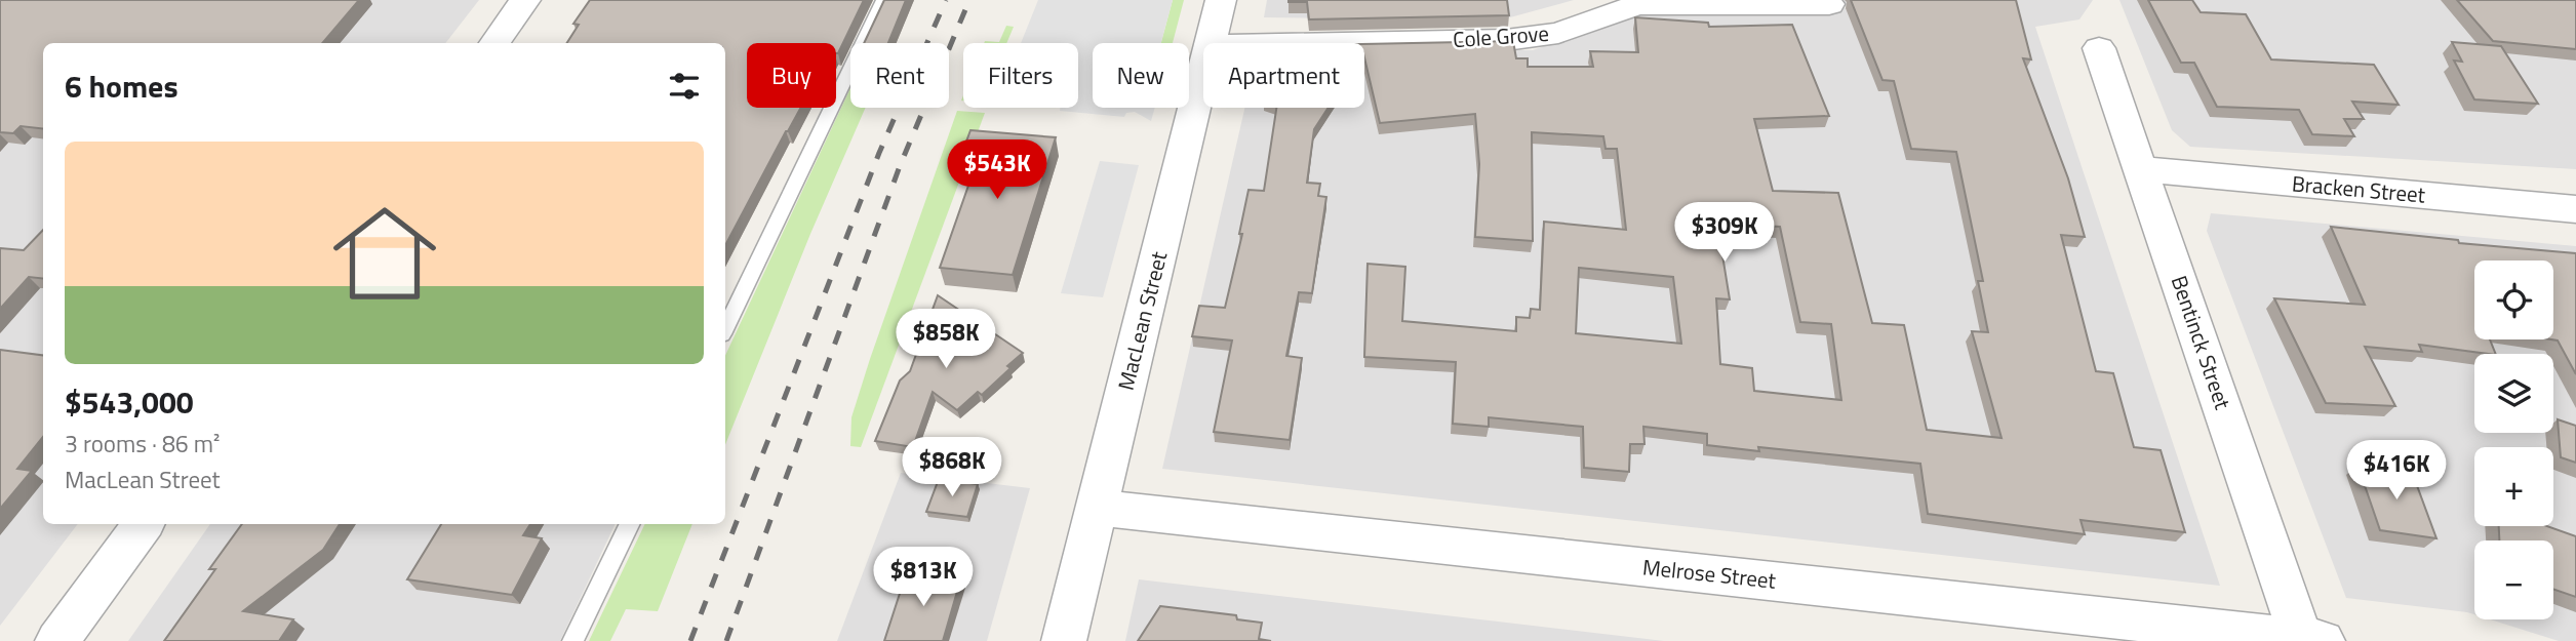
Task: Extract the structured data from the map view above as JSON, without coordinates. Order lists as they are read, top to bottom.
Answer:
{
  "streets": {
    "street": [
      "Cole Grove",
      "Bracken Street",
      "MacLean Street",
      "Bentinck Street",
      "Melrose Street"
    ]
  },
  "crossings": [
    ["Bracken Street", "Bentinck Street"],
    ["MacLean Street", "Melrose Street"],
    ["Bentinck Street", "Melrose Street"]
  ],
  "page": {
    "chip": [
      "Buy",
      "Rent",
      "Filters",
      "New",
      "Apartment"
    ],
    "heading": "6 homes",
    "list": [
      {
        "name": "$543,000",
        "note": "3 rooms · 86 m² · MacLean Street"
      }
    ],
    "price": [
      "$543K",
      "$309K",
      "$858K",
      "$868K",
      "$416K",
      "$813K"
    ],
    "map_buttons": ["+", "−"]
  }
}
